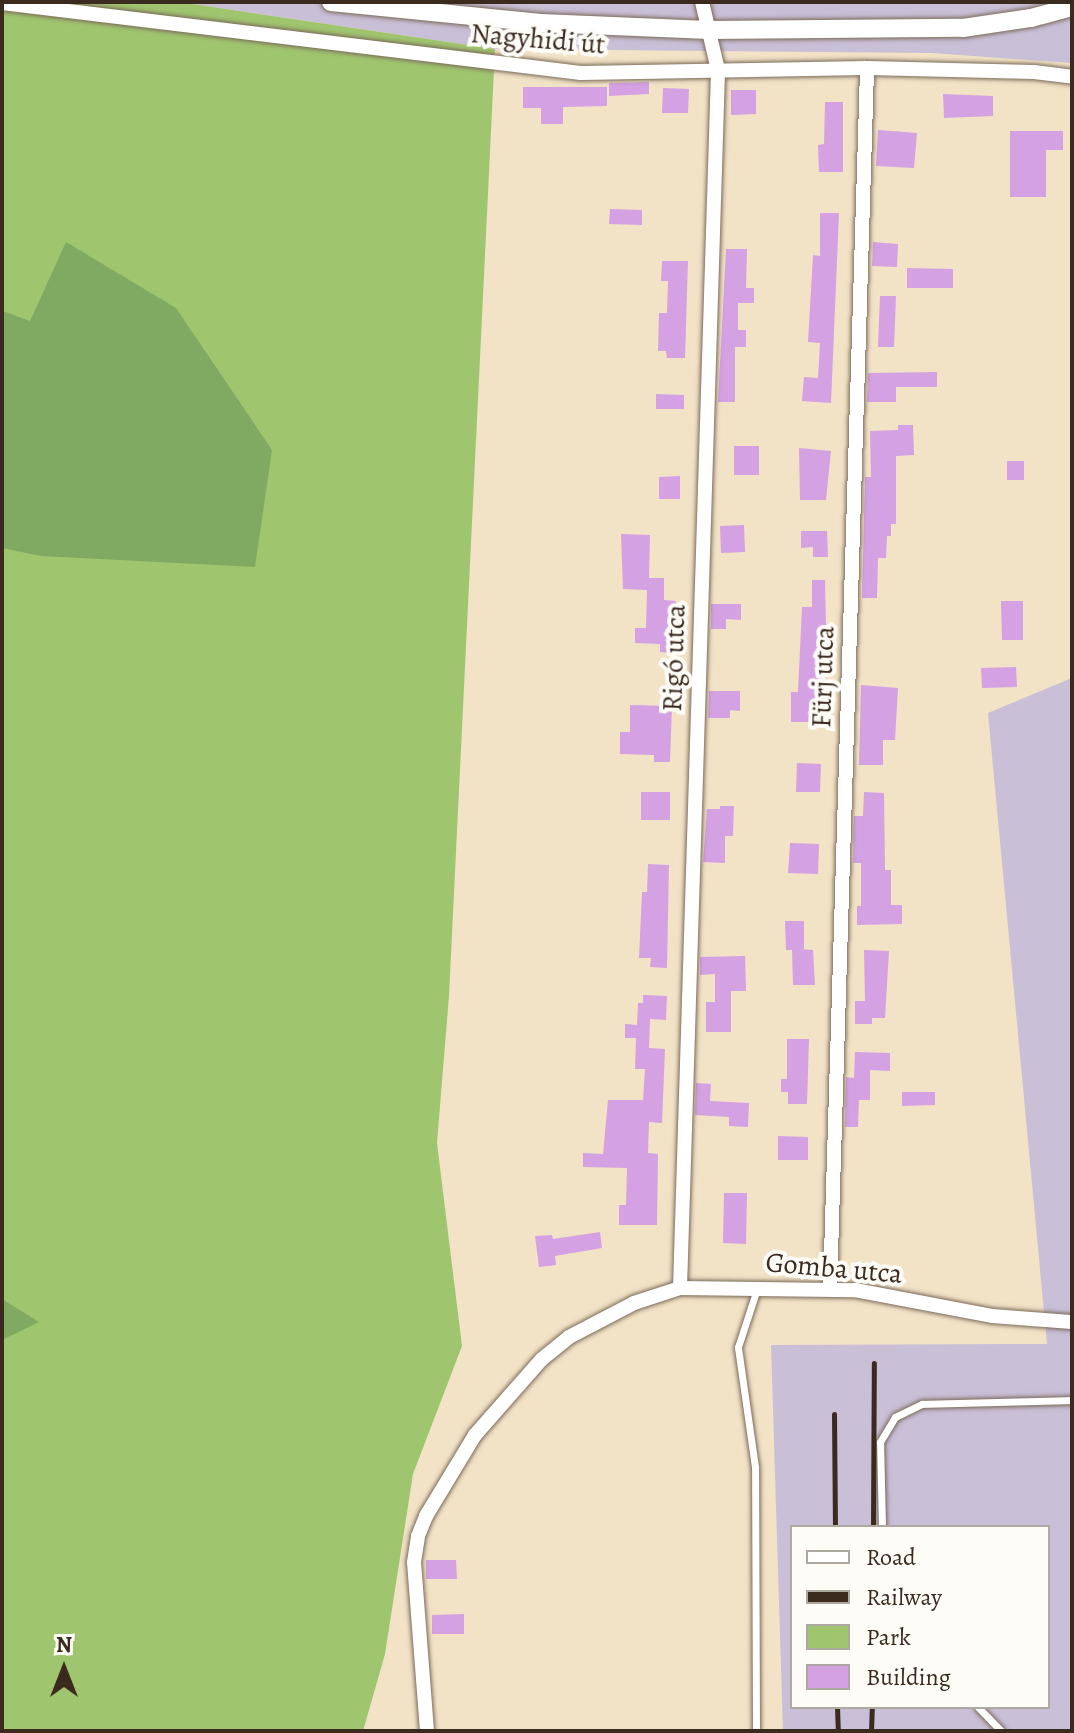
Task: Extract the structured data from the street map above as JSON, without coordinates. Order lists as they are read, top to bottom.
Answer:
{
  "streets": {
    "street": [
      "Nagyhidi út",
      "Rigó utca",
      "Fürj utca",
      "Gomba utca"
    ]
  },
  "crossings": [
    ["Nagyhidi út", "Rigó utca"],
    ["Nagyhidi út", "Fürj utca"],
    ["Rigó utca", "Gomba utca"],
    ["Fürj utca", "Gomba utca"]
  ],
  "legend": [
    "Road",
    "Railway",
    "Park",
    "Building"
  ],
  "north": "top"
}
